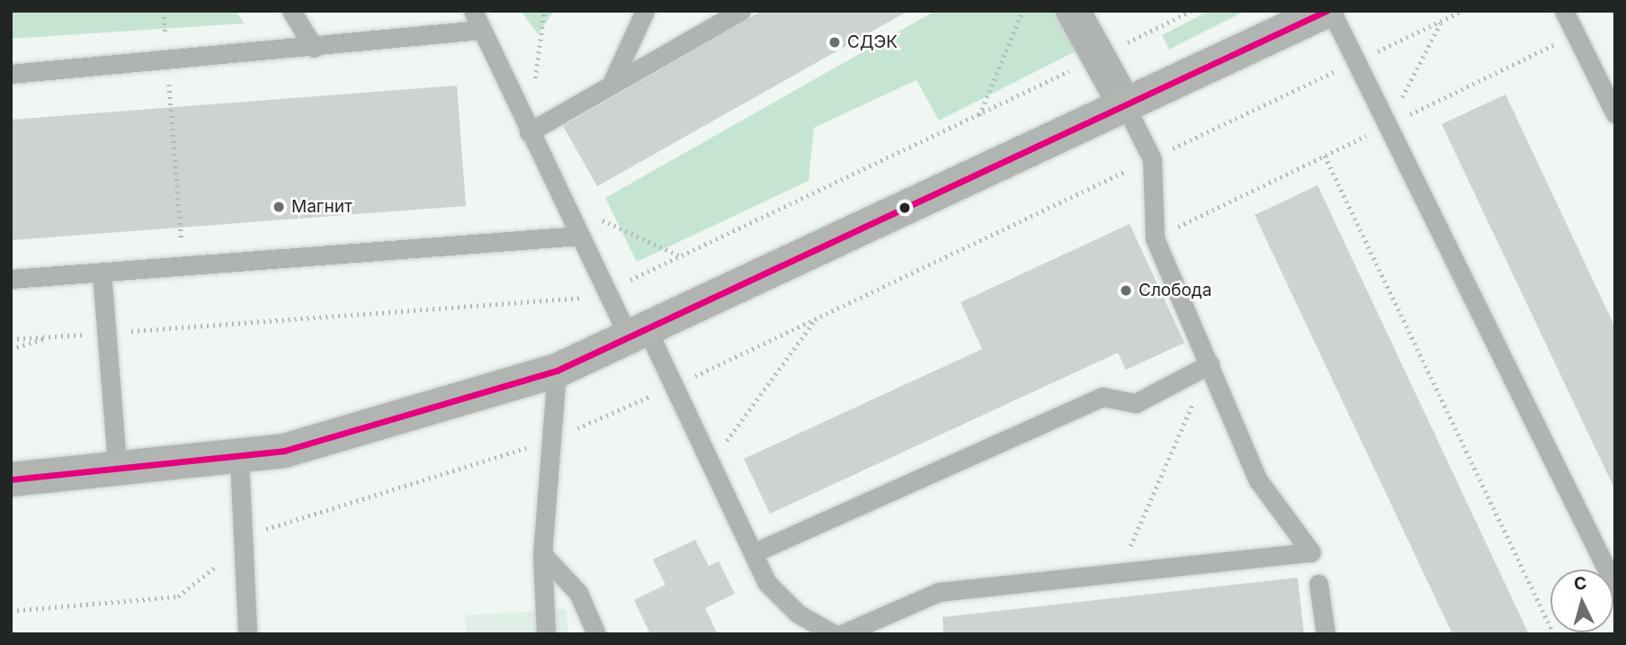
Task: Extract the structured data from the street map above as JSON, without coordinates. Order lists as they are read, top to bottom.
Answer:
{
  "places": ["СДЭК", "Магнит", "Слобода"],
  "north": "top"
}
